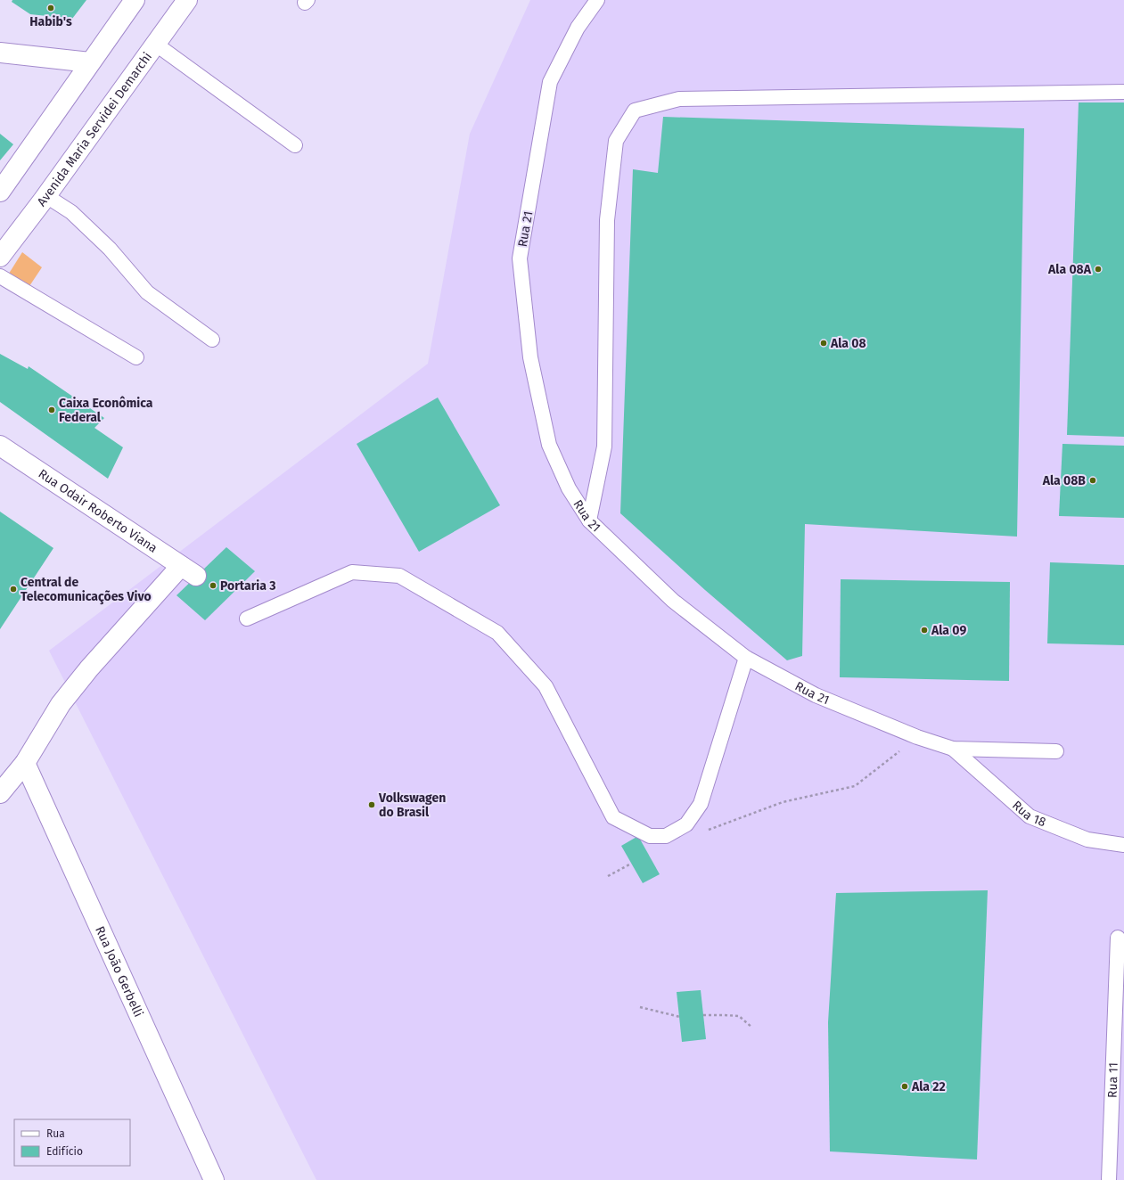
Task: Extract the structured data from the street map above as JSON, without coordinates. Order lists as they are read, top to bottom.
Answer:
{
  "streets": {
    "street": ["Avenida Maria Servidei Demarchi", "Rua Odair Roberto Viana", "Rua João Gerbelli"],
    "lane": ["Rua 21", "Rua 18", "Rua 11"]
  },
  "crossings": [
    ["Rua 21", "Rua 18"],
    ["Rua Odair Roberto Viana", "Rua João Gerbelli"]
  ],
  "places": [
    "Habib's",
    "Ala 08A",
    "Ala 08",
    "Caixa Econômica Federal",
    "Ala 08B",
    "Portaria 3",
    "Central de Telecomunicações Vivo",
    "Ala 09",
    "Volkswagen do Brasil",
    "Ala 22"
  ],
  "legend": ["Rua", "Edifício"]
}
